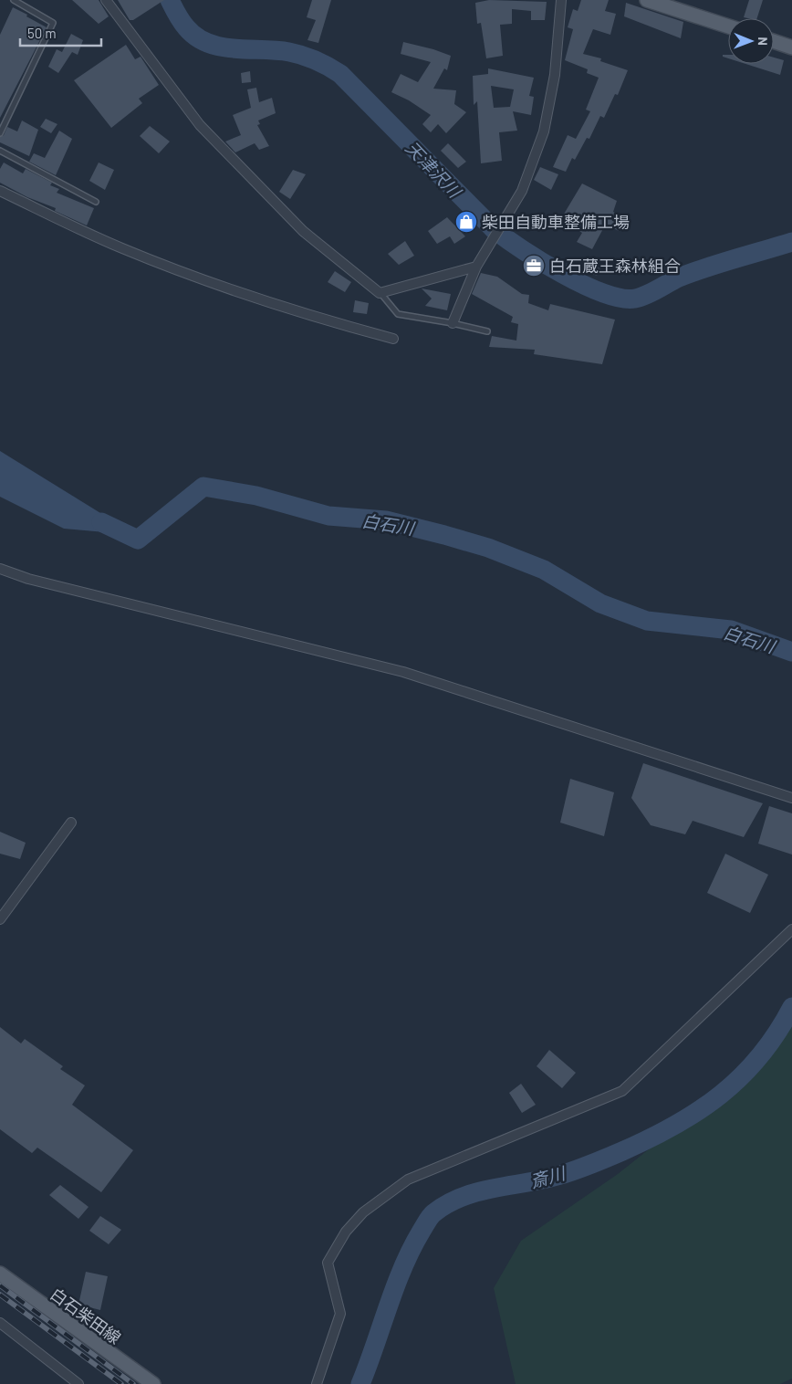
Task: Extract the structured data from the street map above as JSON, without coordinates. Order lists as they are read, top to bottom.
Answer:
{
  "streets": {
    "main road": ["白石柴田線"]
  },
  "water": ["天津沢川", "白石川", "斎川"],
  "places": {
    "shop": ["柴田自動車整備工場"],
    "office": ["白石蔵王森林組合"]
  },
  "scale_bar": "50 m",
  "north": "right"
}
